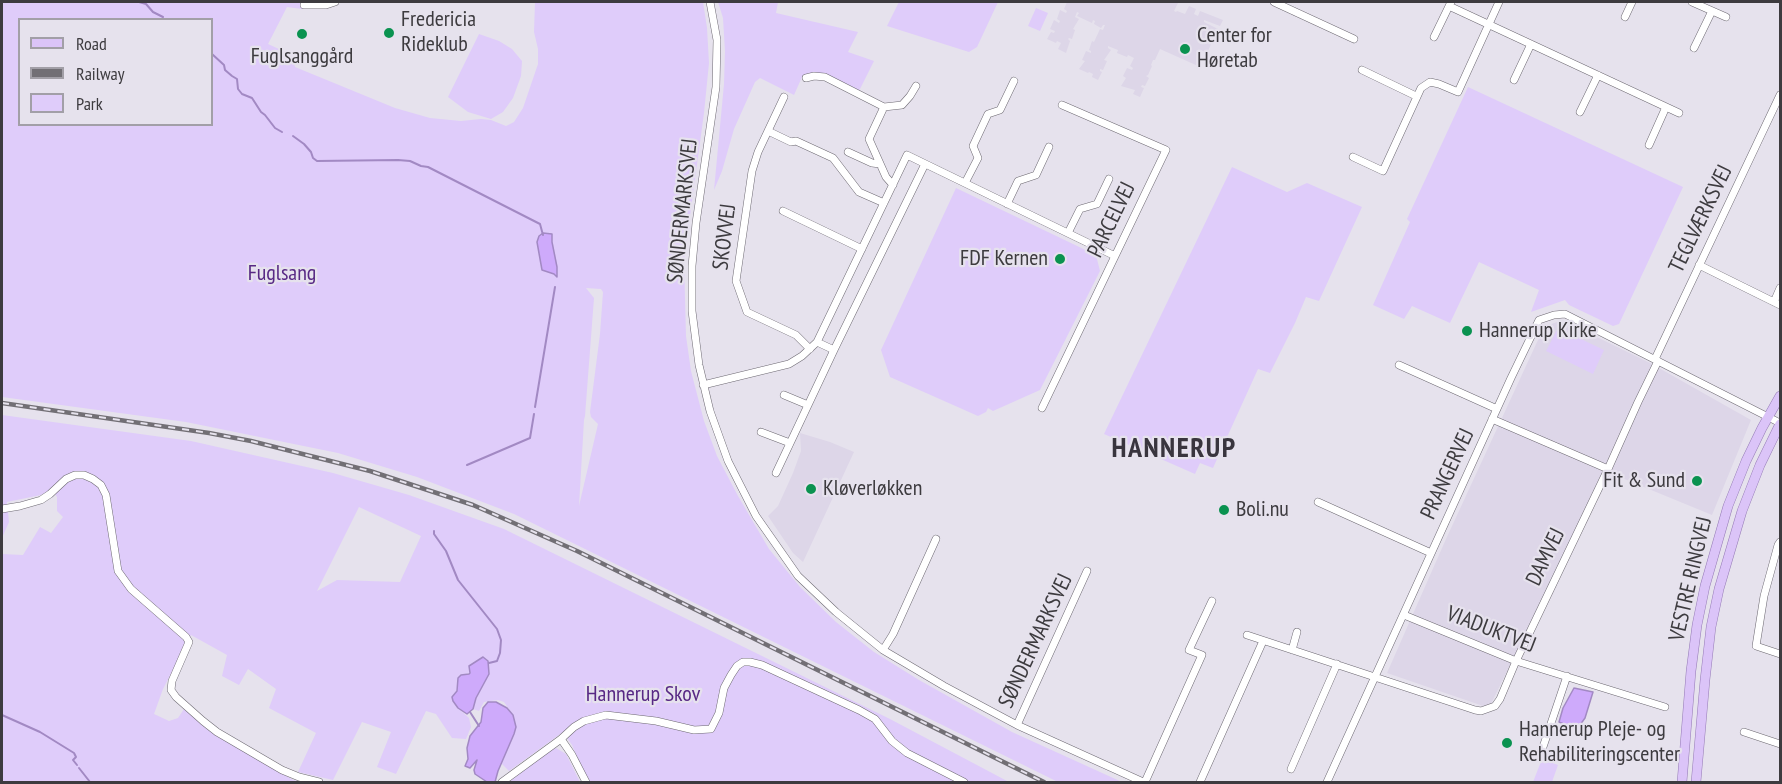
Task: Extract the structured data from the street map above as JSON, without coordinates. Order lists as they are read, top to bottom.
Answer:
{
  "streets": {
    "main road": ["VESTRE RINGVEJ"],
    "street": [
      "SØNDERMARKSVEJ",
      "TEGLVÆRKSVEJ",
      "PARCELVEJ",
      "SKOVVEJ",
      "PRANGERVEJ",
      "DAMVEJ",
      "VIADUKTVEJ"
    ]
  },
  "crossings": [
    ["TEGLVÆRKSVEJ", "PRANGERVEJ"],
    ["TEGLVÆRKSVEJ", "DAMVEJ"],
    ["PRANGERVEJ", "DAMVEJ"],
    ["PRANGERVEJ", "VESTRE RINGVEJ"],
    ["PRANGERVEJ", "VIADUKTVEJ"],
    ["DAMVEJ", "VIADUKTVEJ"]
  ],
  "districts": ["HANNERUP"],
  "parks": ["Fuglsang", "Hannerup Skov"],
  "places": [
    "Fredericia Rideklub",
    "Fuglsanggård",
    "Center for Høretab",
    "FDF Kernen",
    "Hannerup Kirke",
    "Fit & Sund",
    "Kløverløkken",
    "Boli.nu",
    "Hannerup Pleje- og Rehabiliteringscenter"
  ],
  "legend": ["Road", "Railway", "Park"]
}
